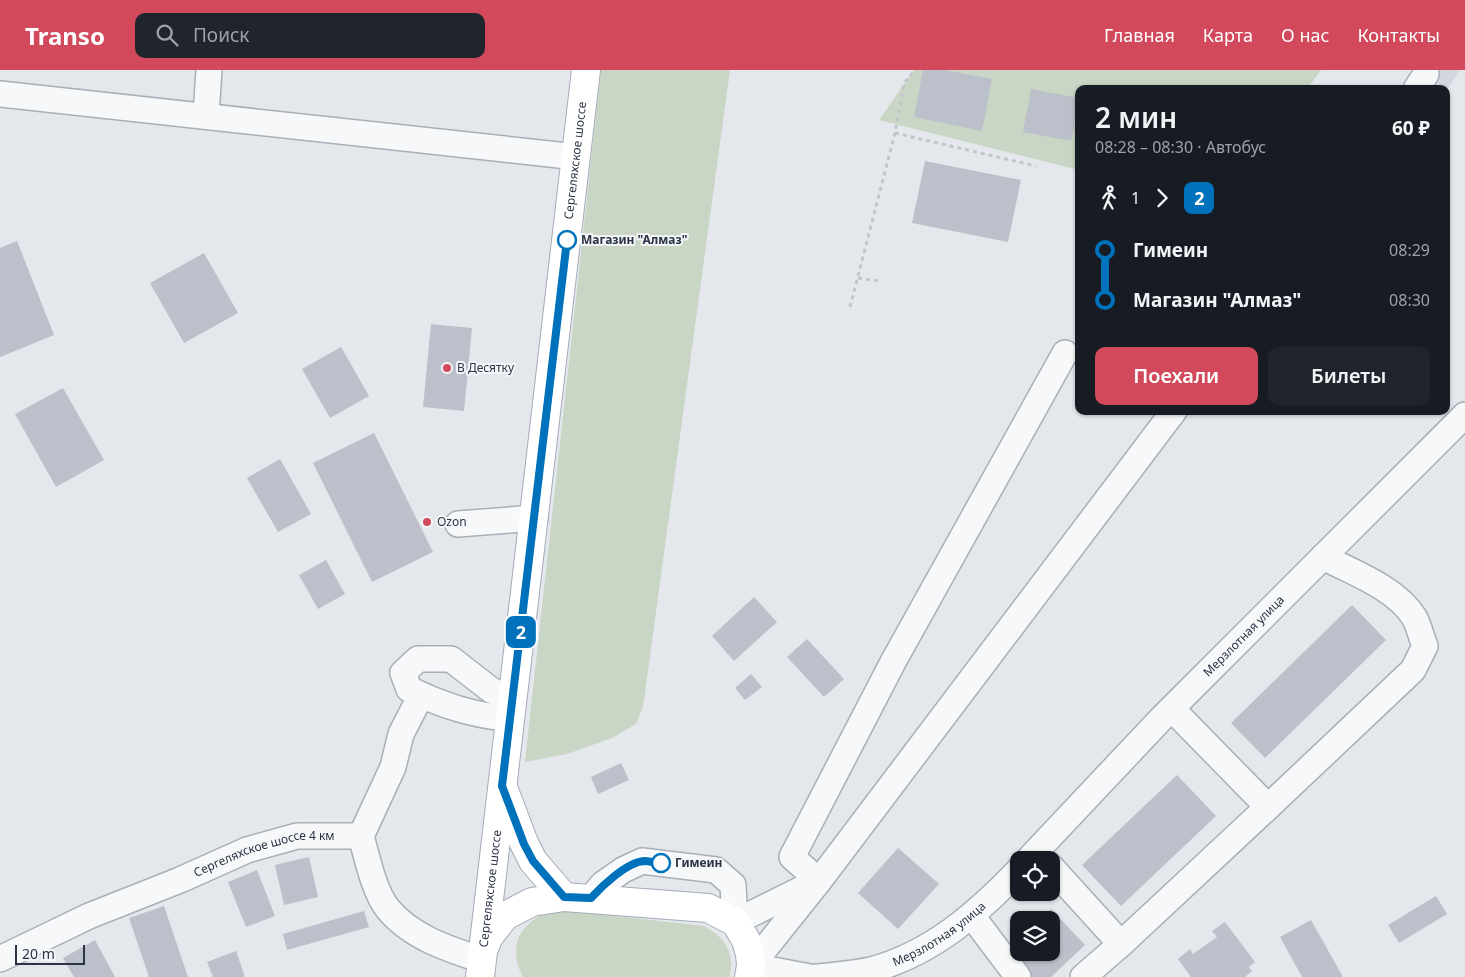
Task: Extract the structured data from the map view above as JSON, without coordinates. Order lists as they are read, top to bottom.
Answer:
{
  "streets": {
    "main road": ["Сергеляхское шоссе"],
    "street": ["Мерзлотная улица", "Сергеляхское шоссе 4 км"]
  },
  "places": [
    "Магазин \"Алмаз\"",
    "В Десятку",
    "Ozon",
    "Гимеин"
  ],
  "lines": ["bus line 2"],
  "scale_bar": "20 m",
  "page": {
    "header": "Transo",
    "search": "Поиск",
    "nav": [
      "Главная",
      "Карта",
      "О нас",
      "Контакты"
    ],
    "on_map": "2",
    "heading": ["2 мин", "08:28 – 08:30 · Автобус", "60 ₽"],
    "legs": ["1", "2"],
    "list": [
      {
        "name": "Гимеин",
        "value": "08:29"
      },
      {
        "name": "Магазин \"Алмаз\"",
        "value": "08:30"
      }
    ],
    "buttons": ["Поехали", "Билеты"],
    "scale": "20 m"
  }
}
